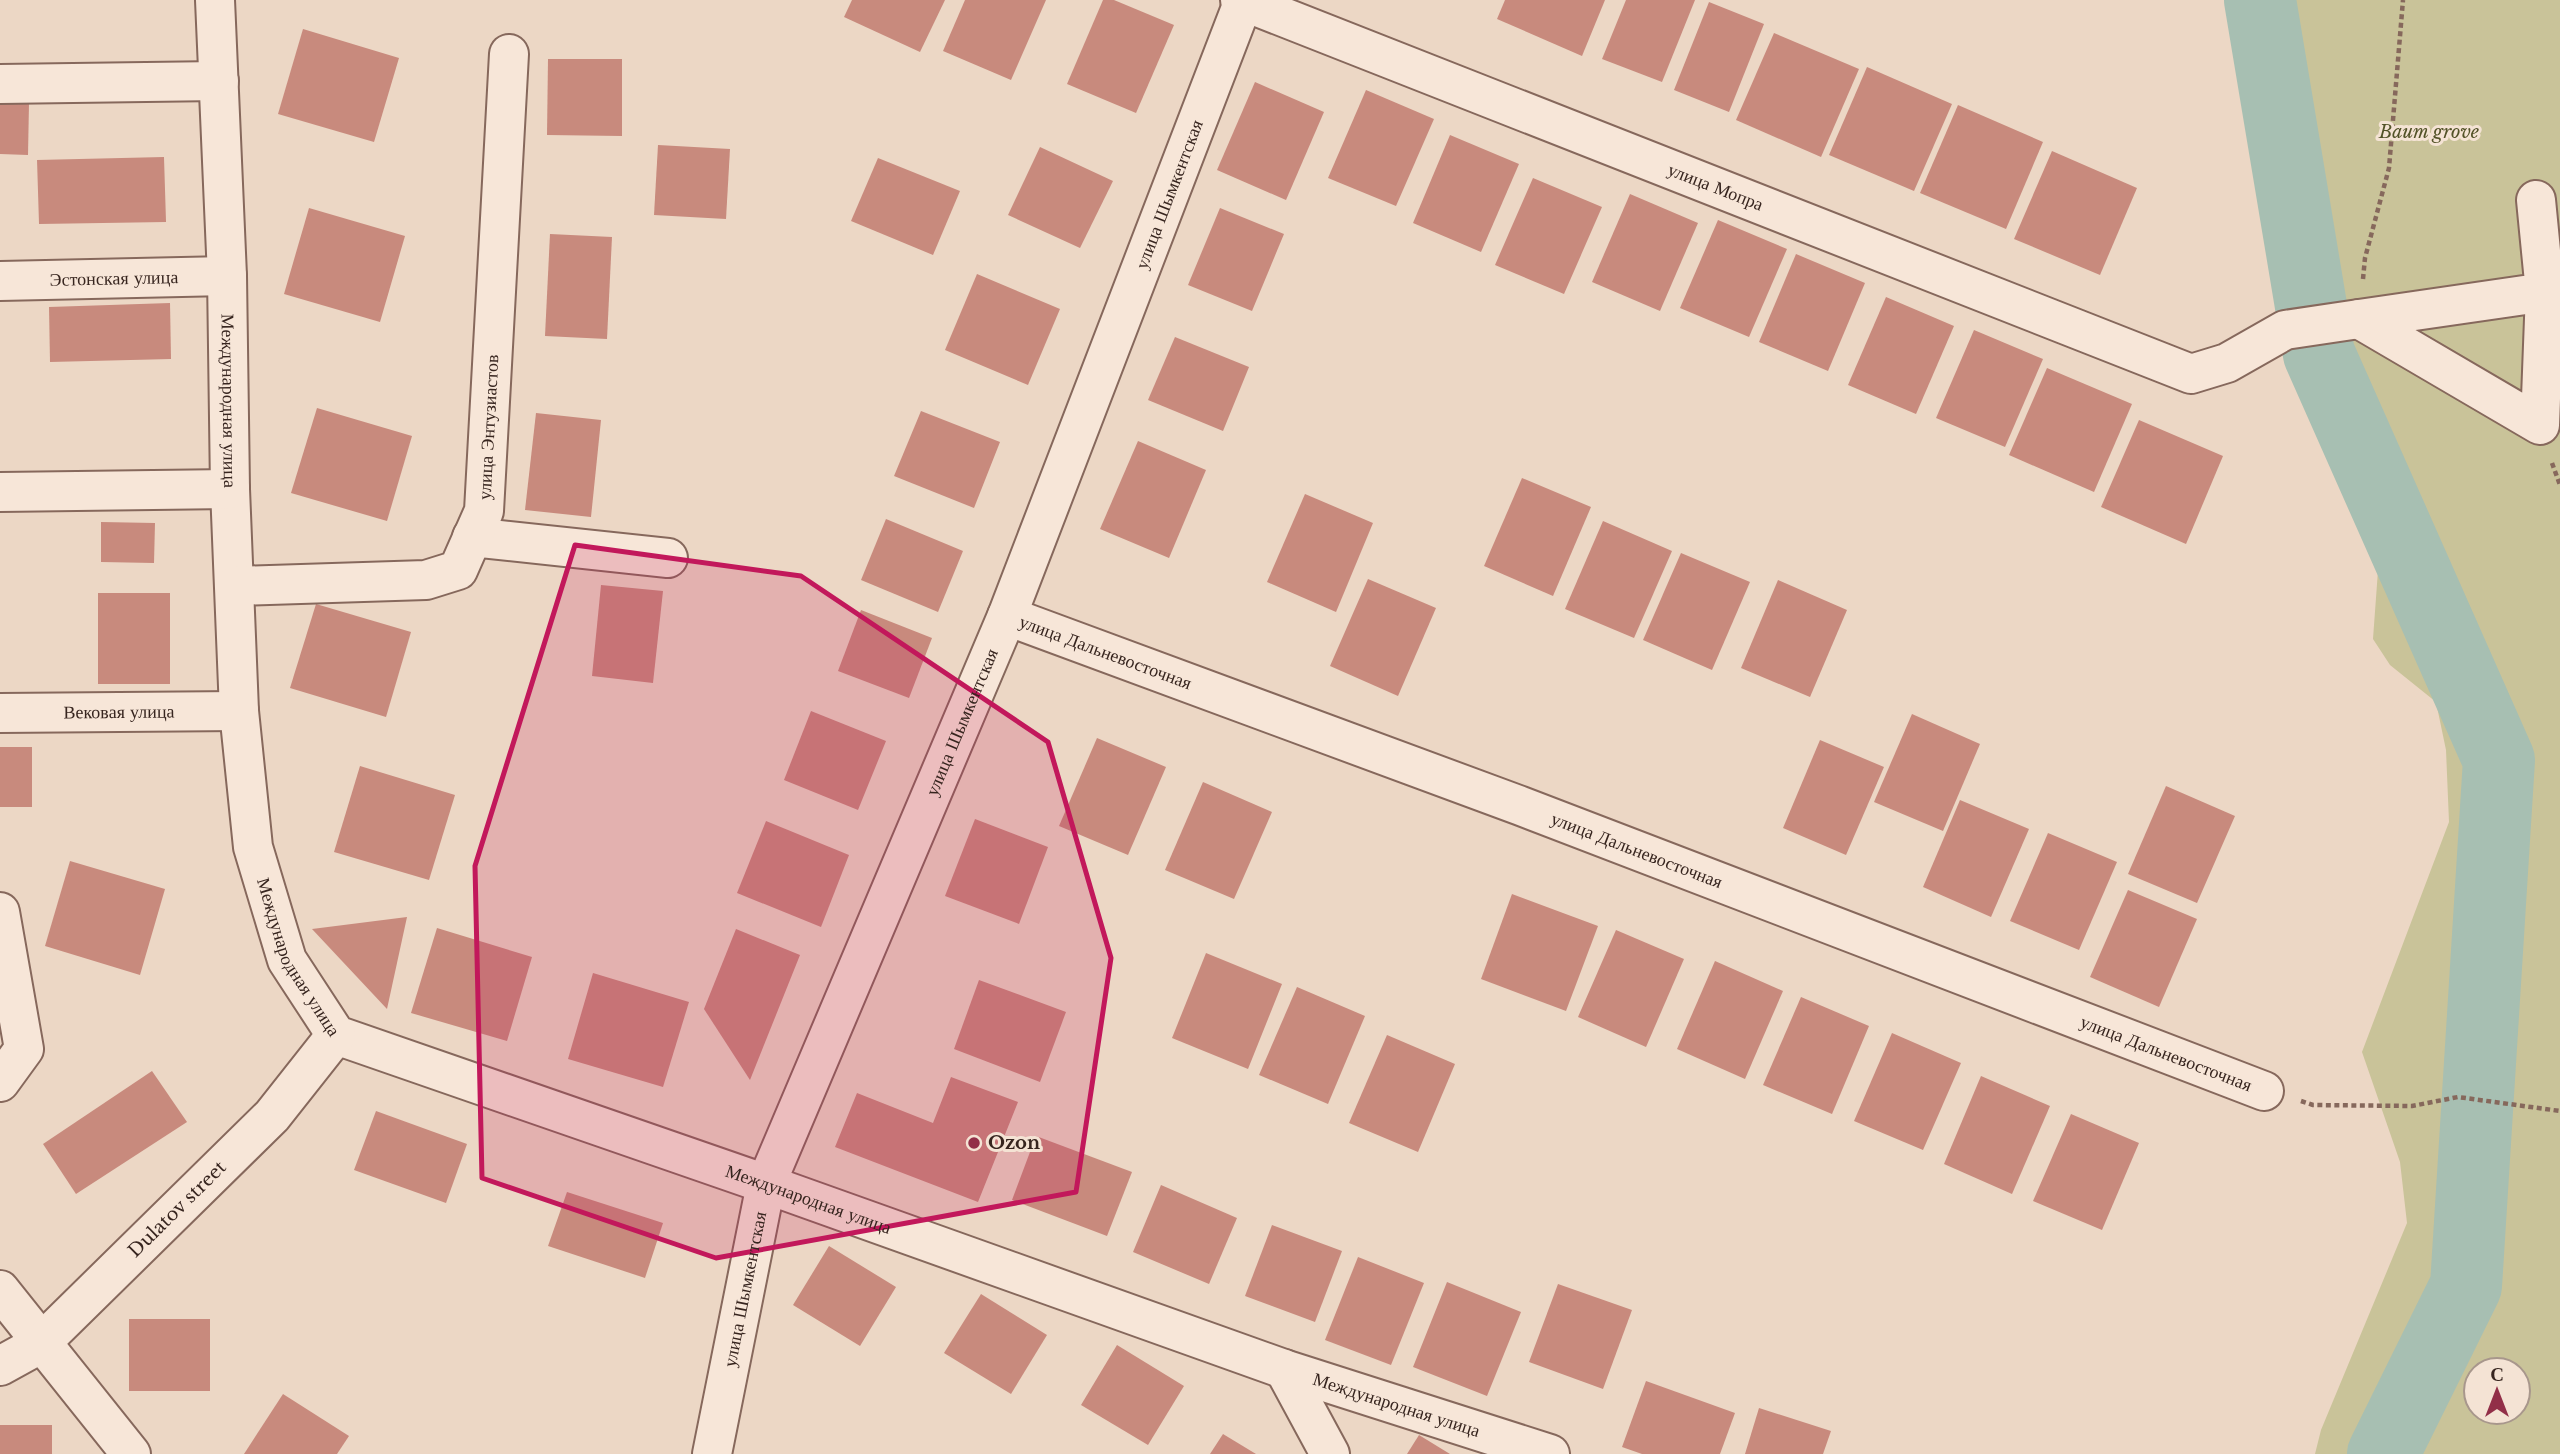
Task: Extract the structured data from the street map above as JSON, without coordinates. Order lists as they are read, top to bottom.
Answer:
{
  "streets": {
    "street": [
      "улица Мопра",
      "улица Шымкентская",
      "Эстонская улица",
      "Международная улица",
      "улица Энтузиастов",
      "улица Дальневосточная",
      "Вековая улица",
      "Dulatov street"
    ]
  },
  "crossings": [
    ["улица Мопра", "улица Шымкентская"],
    ["улица Шымкентская", "Международная улица"],
    ["улица Шымкентская", "улица Дальневосточная"],
    ["Эстонская улица", "Международная улица"],
    ["Международная улица", "улица Энтузиастов"],
    ["Международная улица", "Вековая улица"],
    ["Международная улица", "Dulatov street"]
  ],
  "parks": ["Baum grove"],
  "places": ["Ozon"],
  "north": "top"
}
